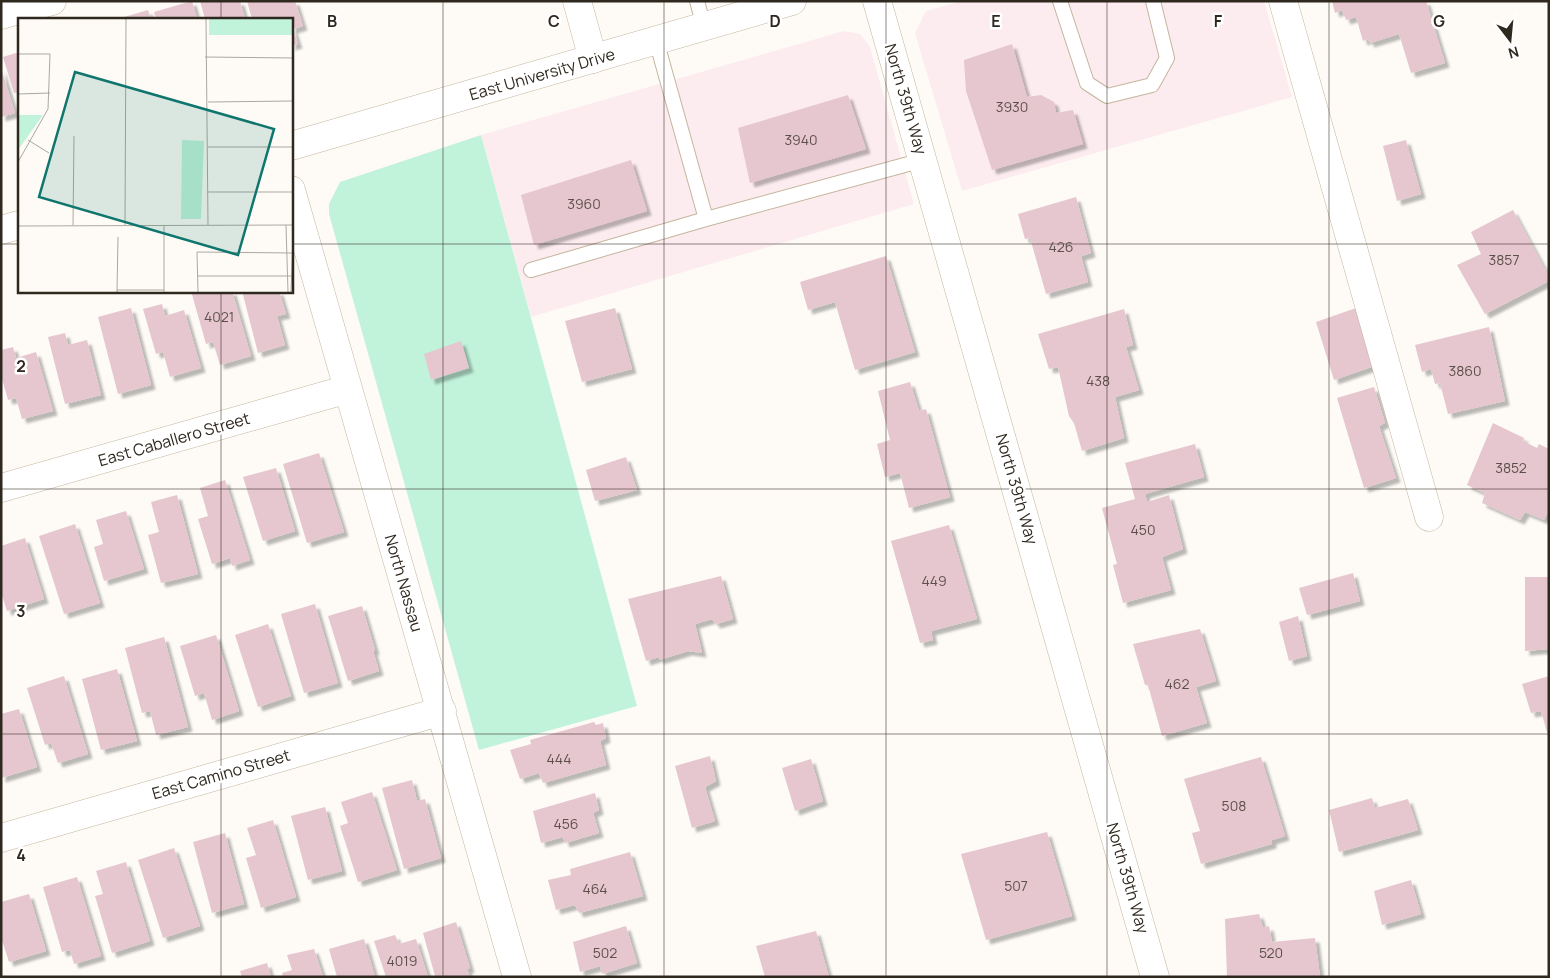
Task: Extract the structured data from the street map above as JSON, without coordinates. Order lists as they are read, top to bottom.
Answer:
{
  "streets": {
    "street": [
      "East University Drive",
      "North 39th Way",
      "East Caballero Street",
      "North Nassau",
      "East Camino Street"
    ]
  },
  "crossings": [
    ["East Caballero Street", "North Nassau"],
    ["North Nassau", "East Camino Street"]
  ],
  "house_numbers": [
    "3930",
    "3940",
    "3960",
    "426",
    "3857",
    "4021",
    "3860",
    "438",
    "3852",
    "450",
    "449",
    "462",
    "444",
    "508",
    "456",
    "507",
    "464",
    "502",
    "520",
    "4019"
  ],
  "north": "bottom",
  "grid": {
    "columns": [
      "B",
      "C",
      "D",
      "E",
      "F",
      "G"
    ],
    "rows": ["2", "3", "4"]
  }
}
